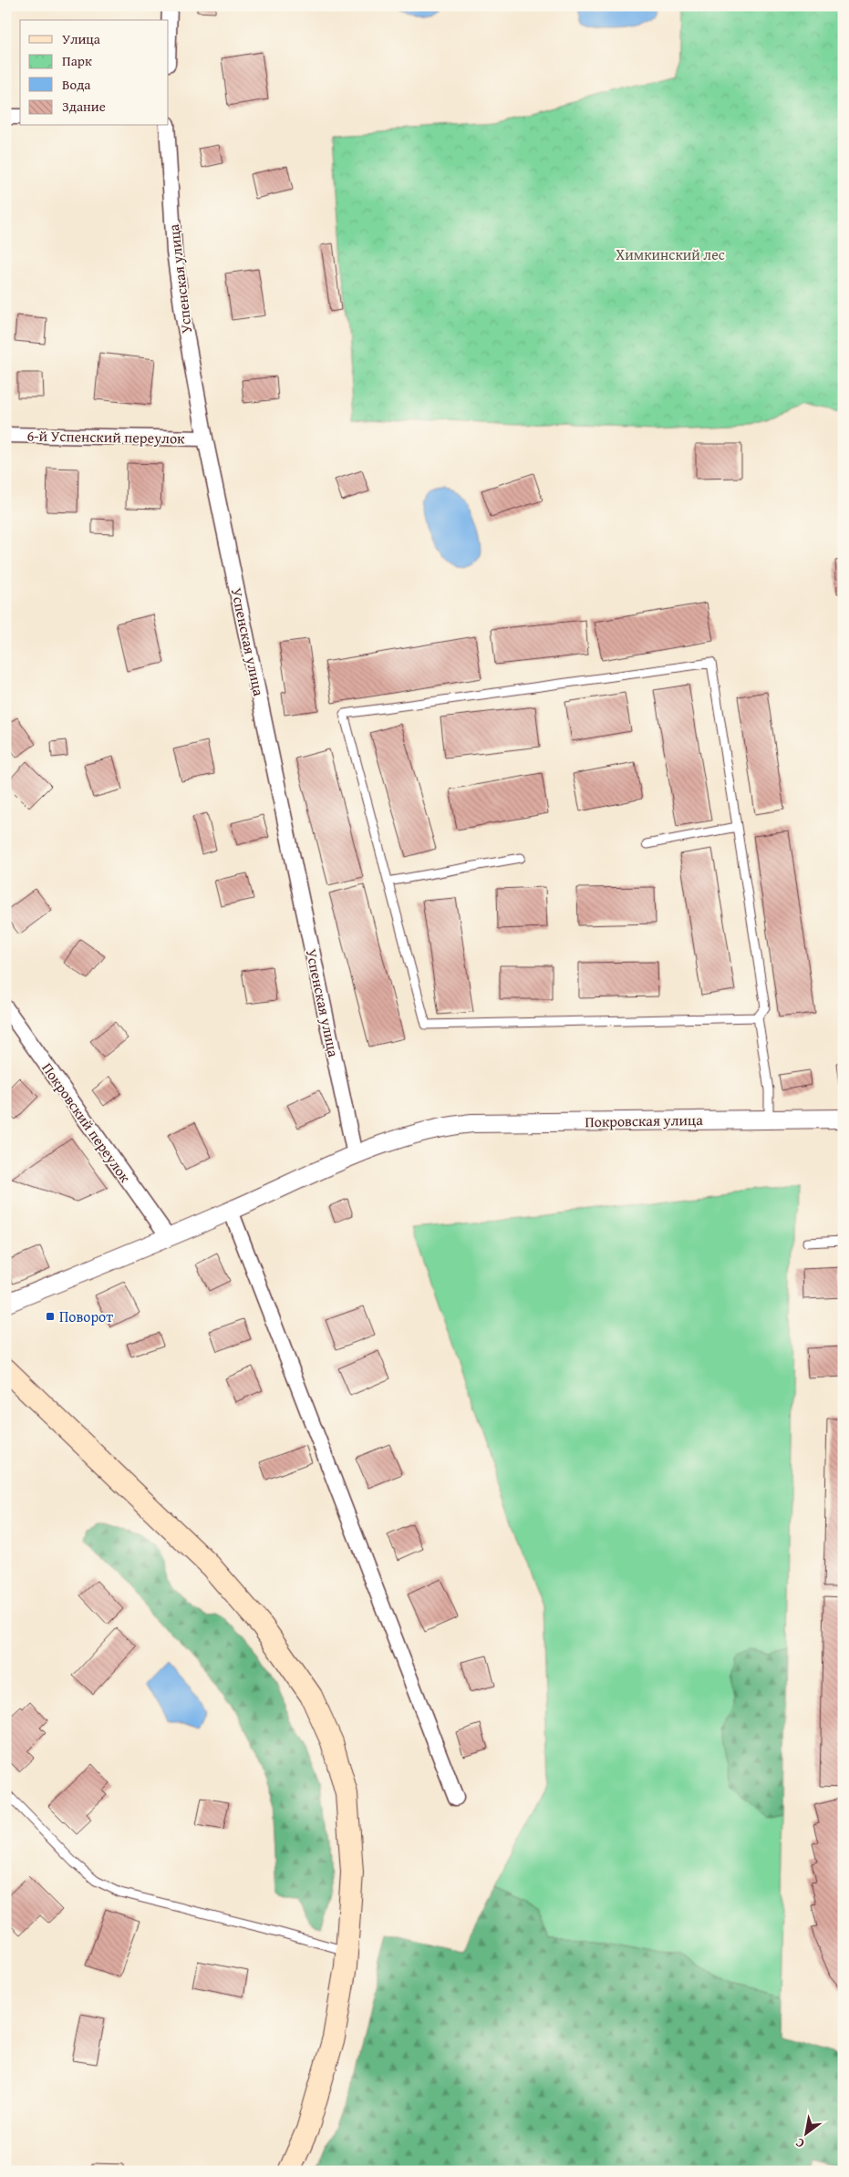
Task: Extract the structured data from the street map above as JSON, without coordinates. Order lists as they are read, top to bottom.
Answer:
{
  "streets": {
    "street": [
      "Успенская улица",
      "6-й Успенский переулок",
      "Покровская улица",
      "Покровский переулок"
    ]
  },
  "crossings": [
    ["Успенская улица", "6-й Успенский переулок"],
    ["Успенская улица", "Покровская улица"],
    ["Покровская улица", "Покровский переулок"]
  ],
  "parks": ["Химкинский лес"],
  "places": {
    "transit": ["Поворот"]
  },
  "legend": [
    "Улица",
    "Парк",
    "Вода",
    "Здание"
  ],
  "north": "bottom left"
}
